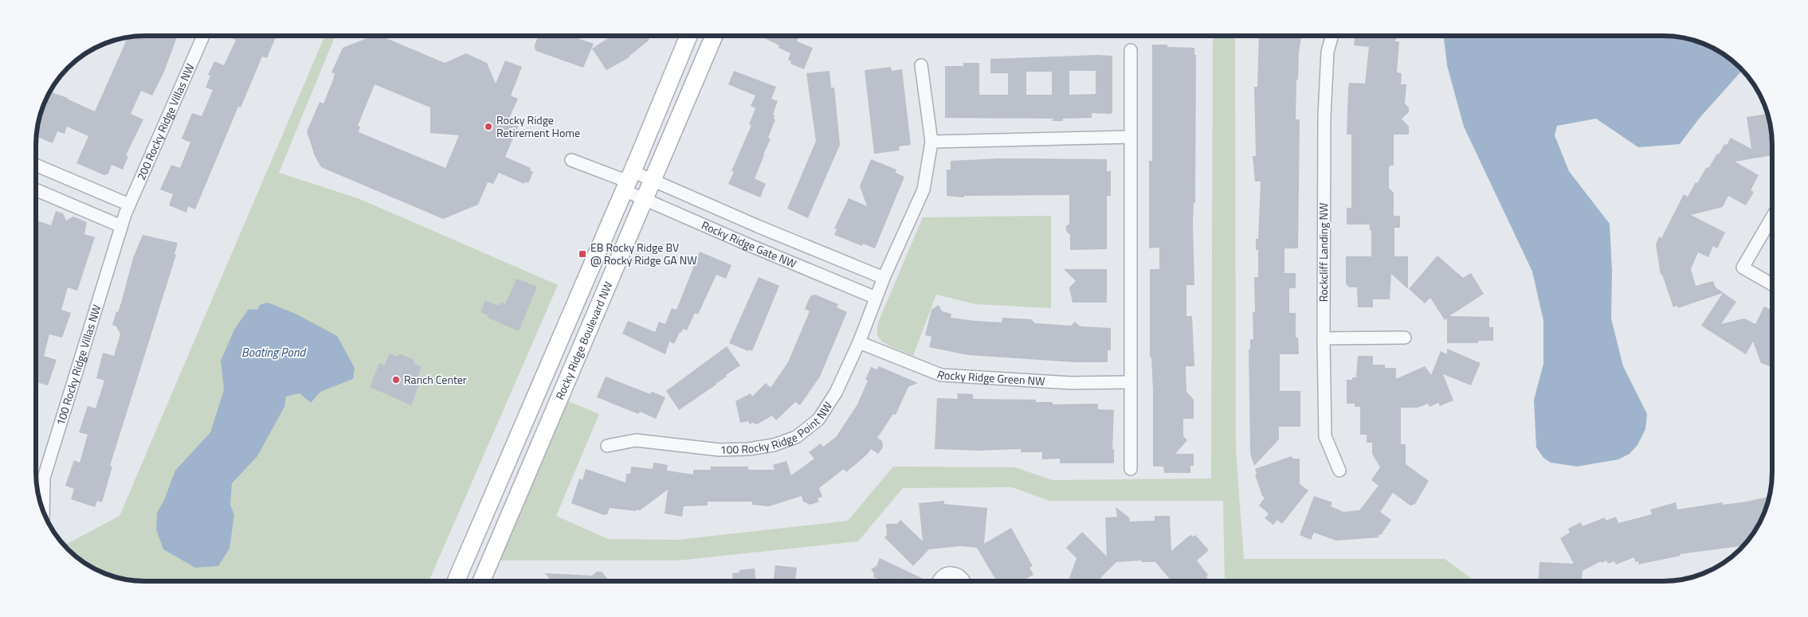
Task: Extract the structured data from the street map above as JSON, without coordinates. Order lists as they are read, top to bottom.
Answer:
{
  "streets": {
    "street": [
      "200 Rocky Ridge Villas NW",
      "Rocky Ridge Gate NW",
      "Rockcliff Landing NW",
      "Rocky Ridge Boulevard NW",
      "100 Rocky Ridge Villas NW",
      "Rocky Ridge Green NW",
      "100 Rocky Ridge Point NW"
    ]
  },
  "crossings": [
    ["200 Rocky Ridge Villas NW", "100 Rocky Ridge Villas NW"],
    ["Rocky Ridge Gate NW", "Rocky Ridge Boulevard NW"],
    ["Rocky Ridge Gate NW", "100 Rocky Ridge Point NW"],
    ["Rocky Ridge Green NW", "100 Rocky Ridge Point NW"]
  ],
  "water": ["Boating Pond"],
  "places": {
    "other": ["Rocky Ridge Retirement Home", "Ranch Center"],
    "transit": ["EB Rocky Ridge BV @ Rocky Ridge GA NW"]
  }
}
